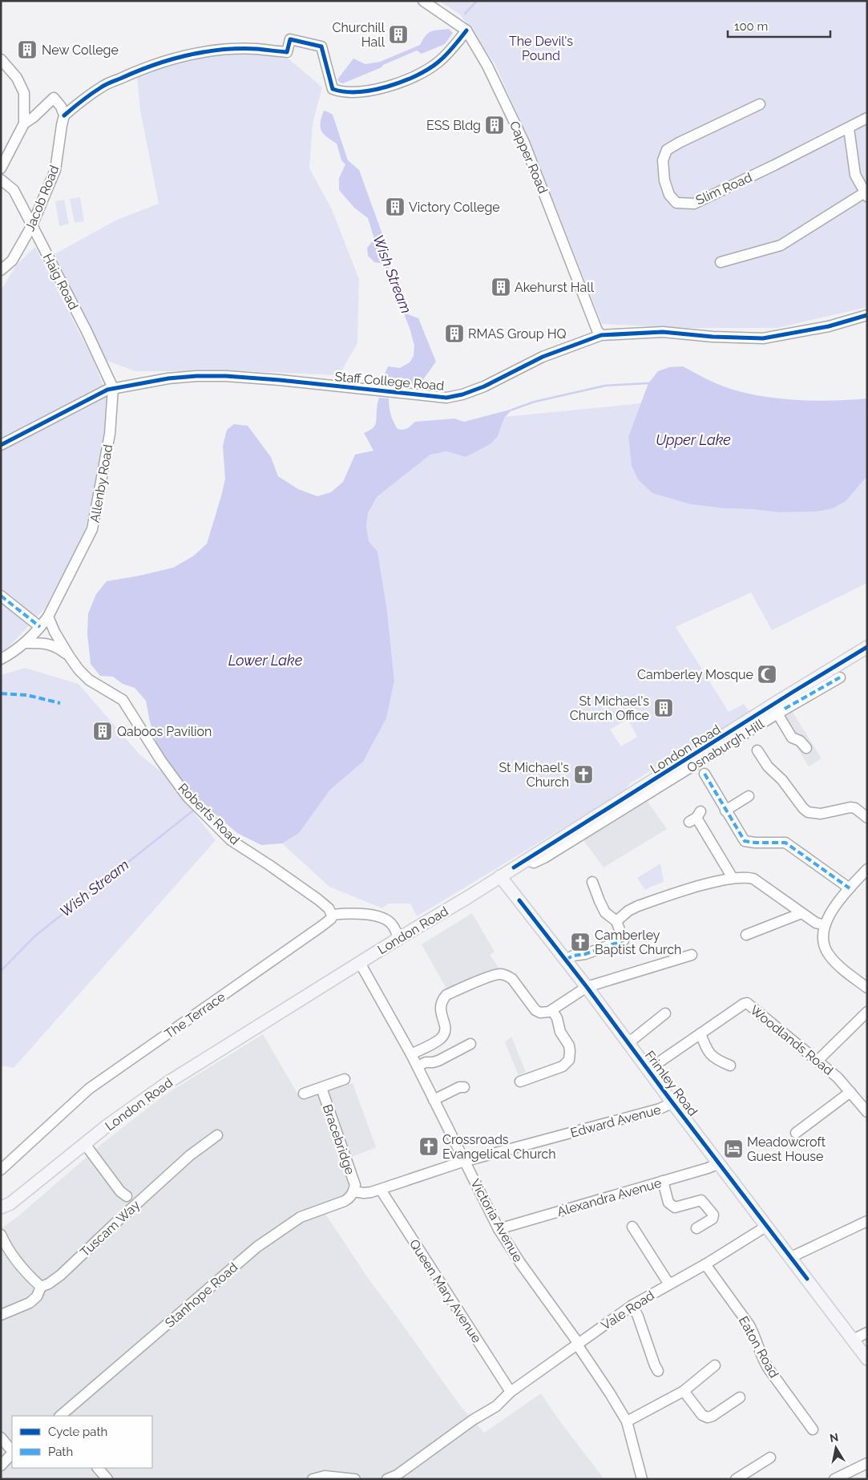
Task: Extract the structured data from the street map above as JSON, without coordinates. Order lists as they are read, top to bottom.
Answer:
{
  "streets": {
    "main road": ["London Road", "Frimley Road"],
    "street": [
      "Capper Road",
      "Slim Road",
      "Jacob Road",
      "Haig Road",
      "Staff College Road",
      "Allenby Road",
      "Roberts Road",
      "The Terrace",
      "Woodlands Road",
      "Edward Avenue",
      "Bracebridge",
      "Alexandra Avenue",
      "Victoria Avenue",
      "Tuscam Way",
      "Queen Mary Avenue",
      "Stanhope Road",
      "Vale Road",
      "Eaton Road"
    ],
    "cycle path": ["Osnaburgh Hill"]
  },
  "crossings": [
    ["Capper Road", "Staff College Road"],
    ["Jacob Road", "Haig Road"],
    ["Haig Road", "Staff College Road"],
    ["Haig Road", "Allenby Road"],
    ["Staff College Road", "Allenby Road"],
    ["London Road", "Frimley Road"],
    ["London Road", "Victoria Avenue"],
    ["Roberts Road", "The Terrace"],
    ["Woodlands Road", "Frimley Road"],
    ["Frimley Road", "Edward Avenue"],
    ["Frimley Road", "Alexandra Avenue"],
    ["Frimley Road", "Vale Road"],
    ["Edward Avenue", "Victoria Avenue"],
    ["Bracebridge", "Stanhope Road"],
    ["Alexandra Avenue", "Victoria Avenue"],
    ["Victoria Avenue", "Vale Road"],
    ["Queen Mary Avenue", "Vale Road"],
    ["Vale Road", "Eaton Road"]
  ],
  "water": ["Wish Stream", "Upper Lake", "Lower Lake"],
  "parks": ["The Devil's Pound"],
  "places": {
    "building": [
      "Churchill Hall",
      "New College",
      "ESS Bldg",
      "Victory College",
      "Akehurst Hall",
      "RMAS Group HQ",
      "St Michael's Church Office",
      "Qaboos Pavilion"
    ],
    "mosque": ["Camberley Mosque"],
    "church": ["St Michael's Church", "Camberley Baptist Church", "Crossroads Evangelical Church"],
    "hotel": ["Meadowcroft Guest House"]
  },
  "legend": ["Cycle path", "Path"],
  "scale_bar": "100 m",
  "north": "top"
}
